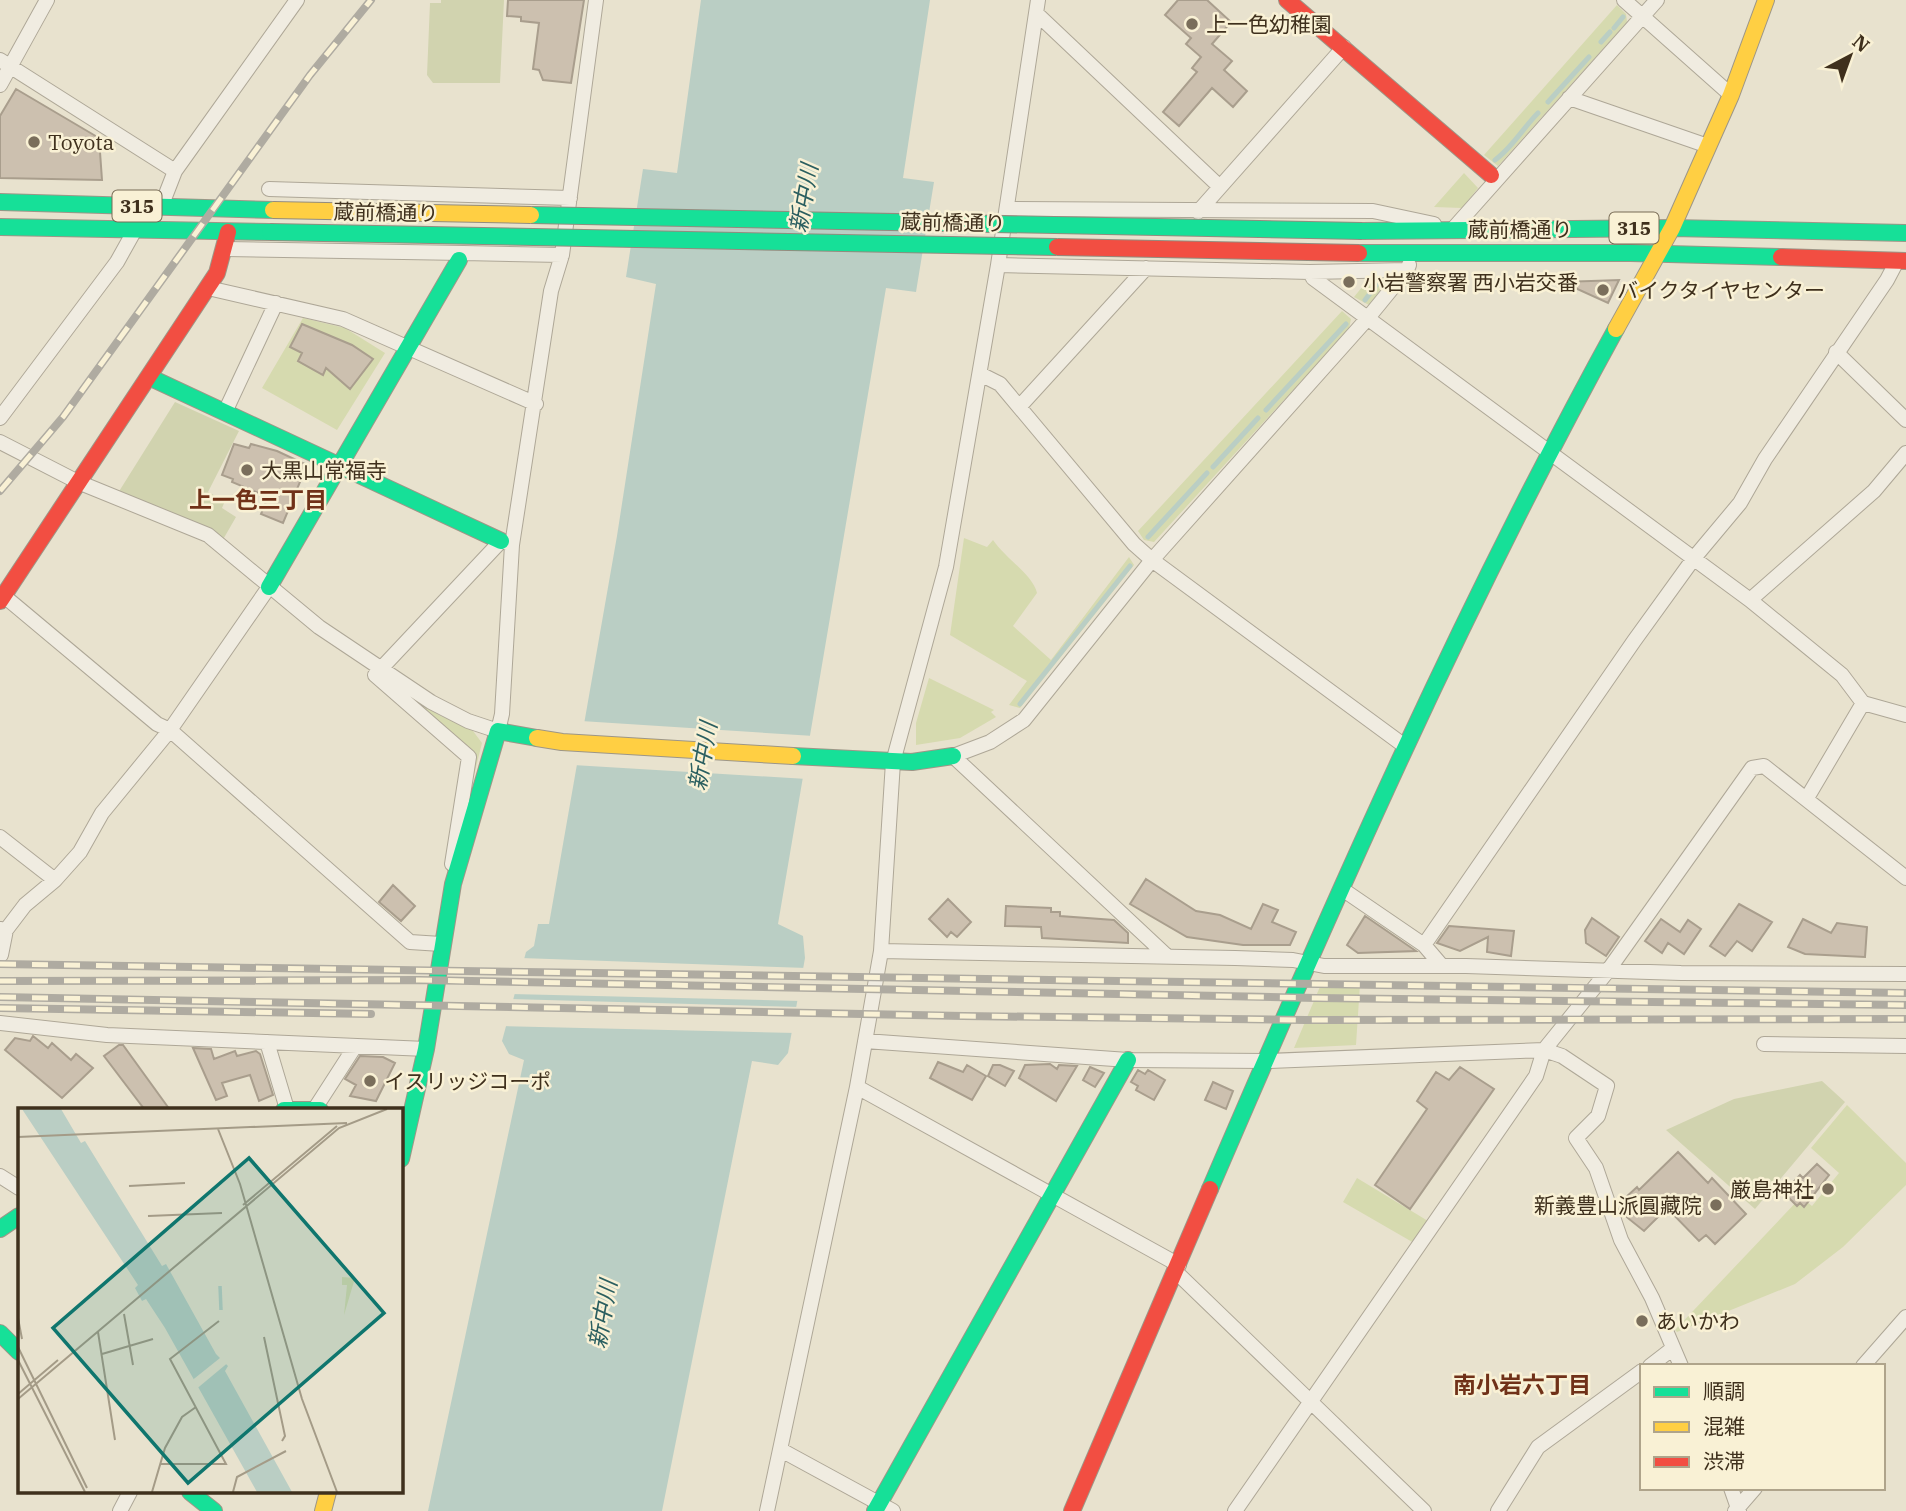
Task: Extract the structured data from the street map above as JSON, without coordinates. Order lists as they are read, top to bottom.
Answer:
{
  "streets": {
    "street": ["315", "蔵前橋通り"]
  },
  "crossings": [
    ["315", "蔵前橋通り"]
  ],
  "districts": ["上一色三丁目", "南小岩六丁目"],
  "water": ["新中川"],
  "places": [
    "上一色幼稚園",
    "Toyota",
    "小岩警察署 西小岩交番",
    "バイクタイヤセンター",
    "大黒山常福寺",
    "イスリッジコーポ",
    "厳島神社",
    "新義豊山派圓藏院",
    "あいかわ"
  ],
  "legend": ["順調", "混雑", "渋滞"],
  "north": "top right"
}
